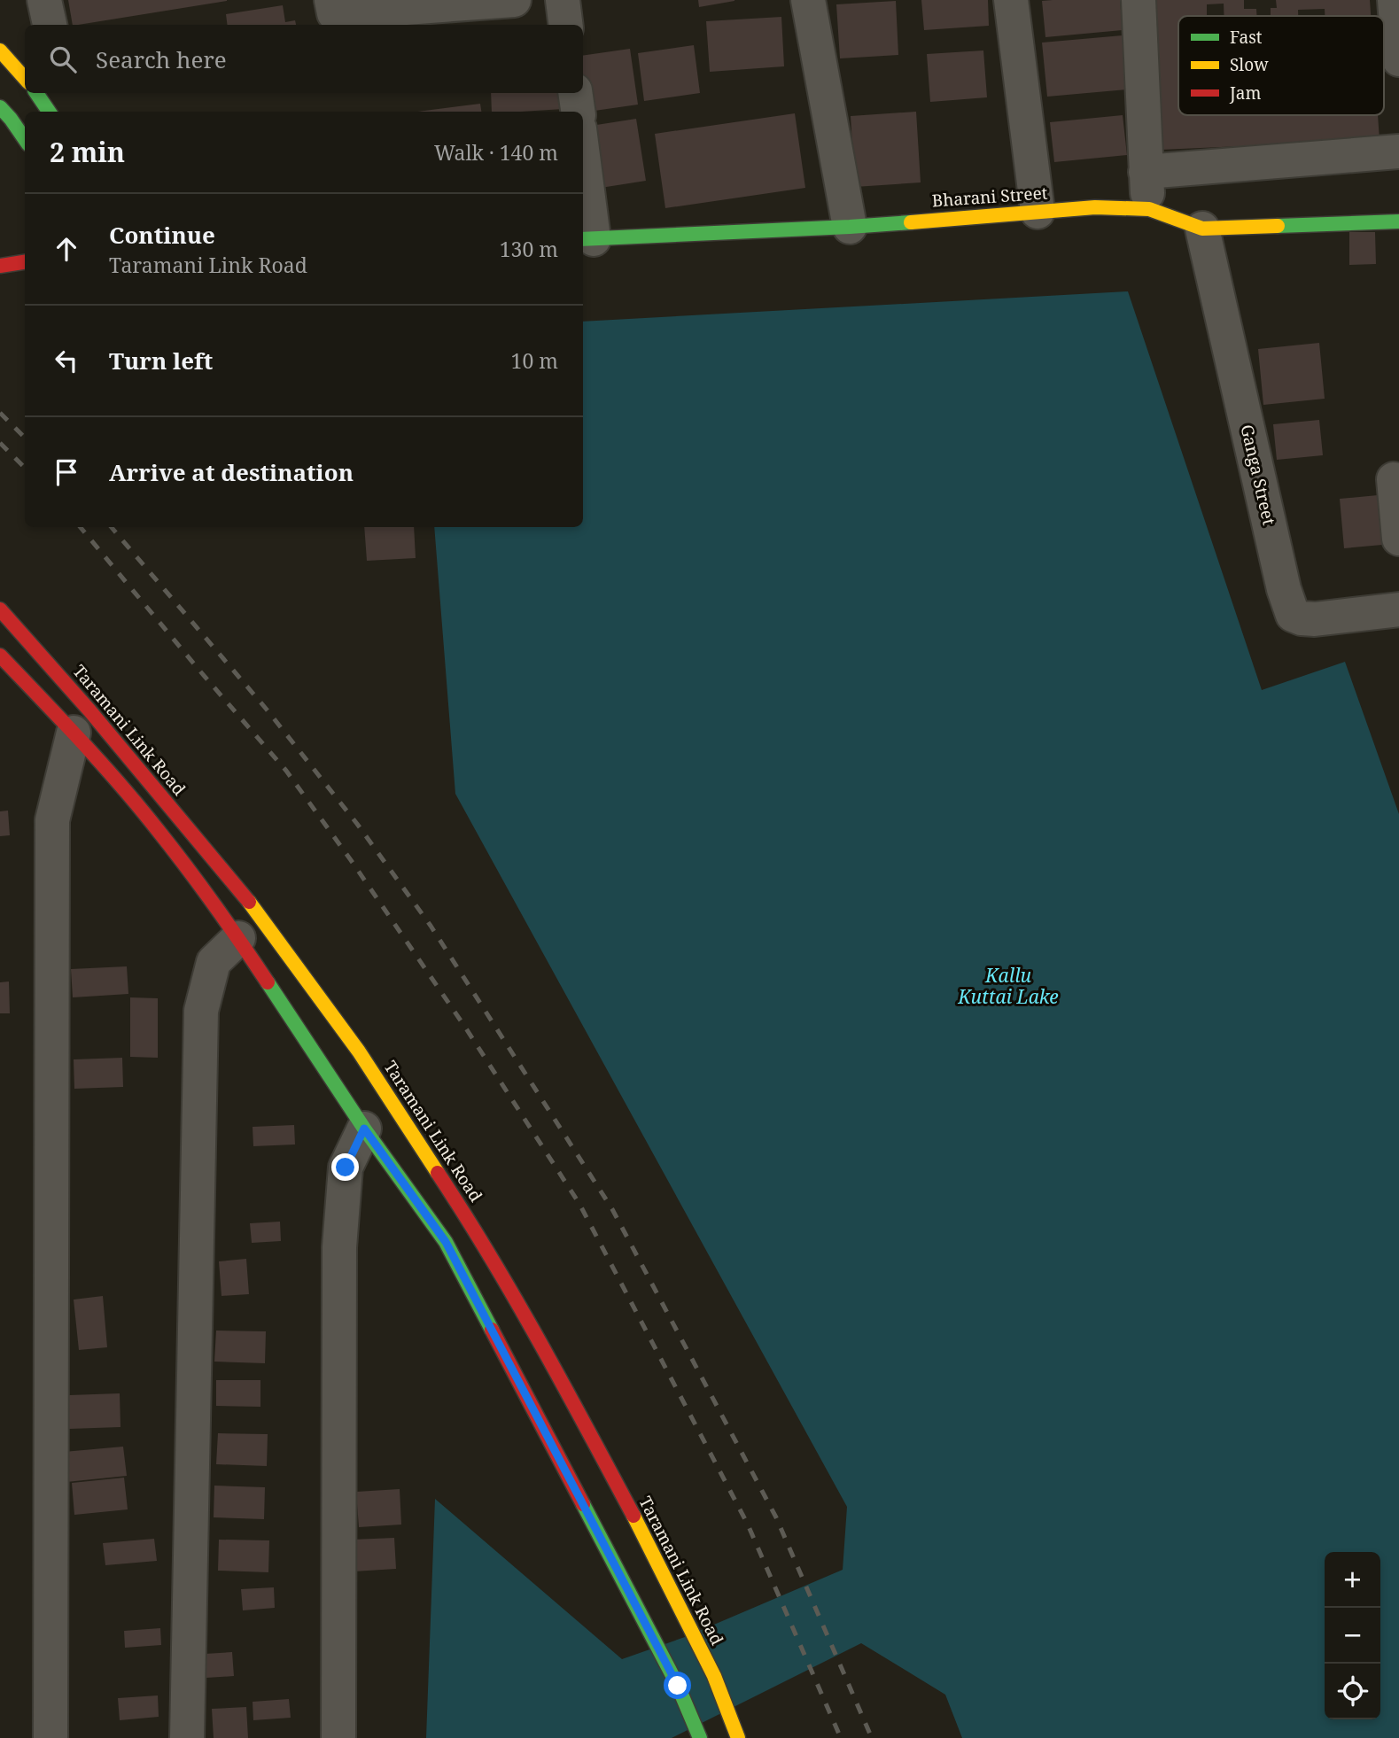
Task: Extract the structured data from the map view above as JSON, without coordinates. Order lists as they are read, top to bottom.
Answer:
{
  "streets": {
    "street": ["Bharani Street", "Ganga Street", "Taramani Link Road"]
  },
  "crossings": [
    ["Bharani Street", "Ganga Street"]
  ],
  "water": ["Kallu Kuttai Lake"],
  "legend": ["Fast", "Slow", "Jam"],
  "page": {
    "search": "Search here",
    "heading": ["2 min", "Walk · 140 m"],
    "list": [
      ["Continue", "Taramani Link Road", "130 m"],
      ["Turn left", "10 m"],
      "Arrive at destination"
    ],
    "map_buttons": ["+", "−"]
  }
}
